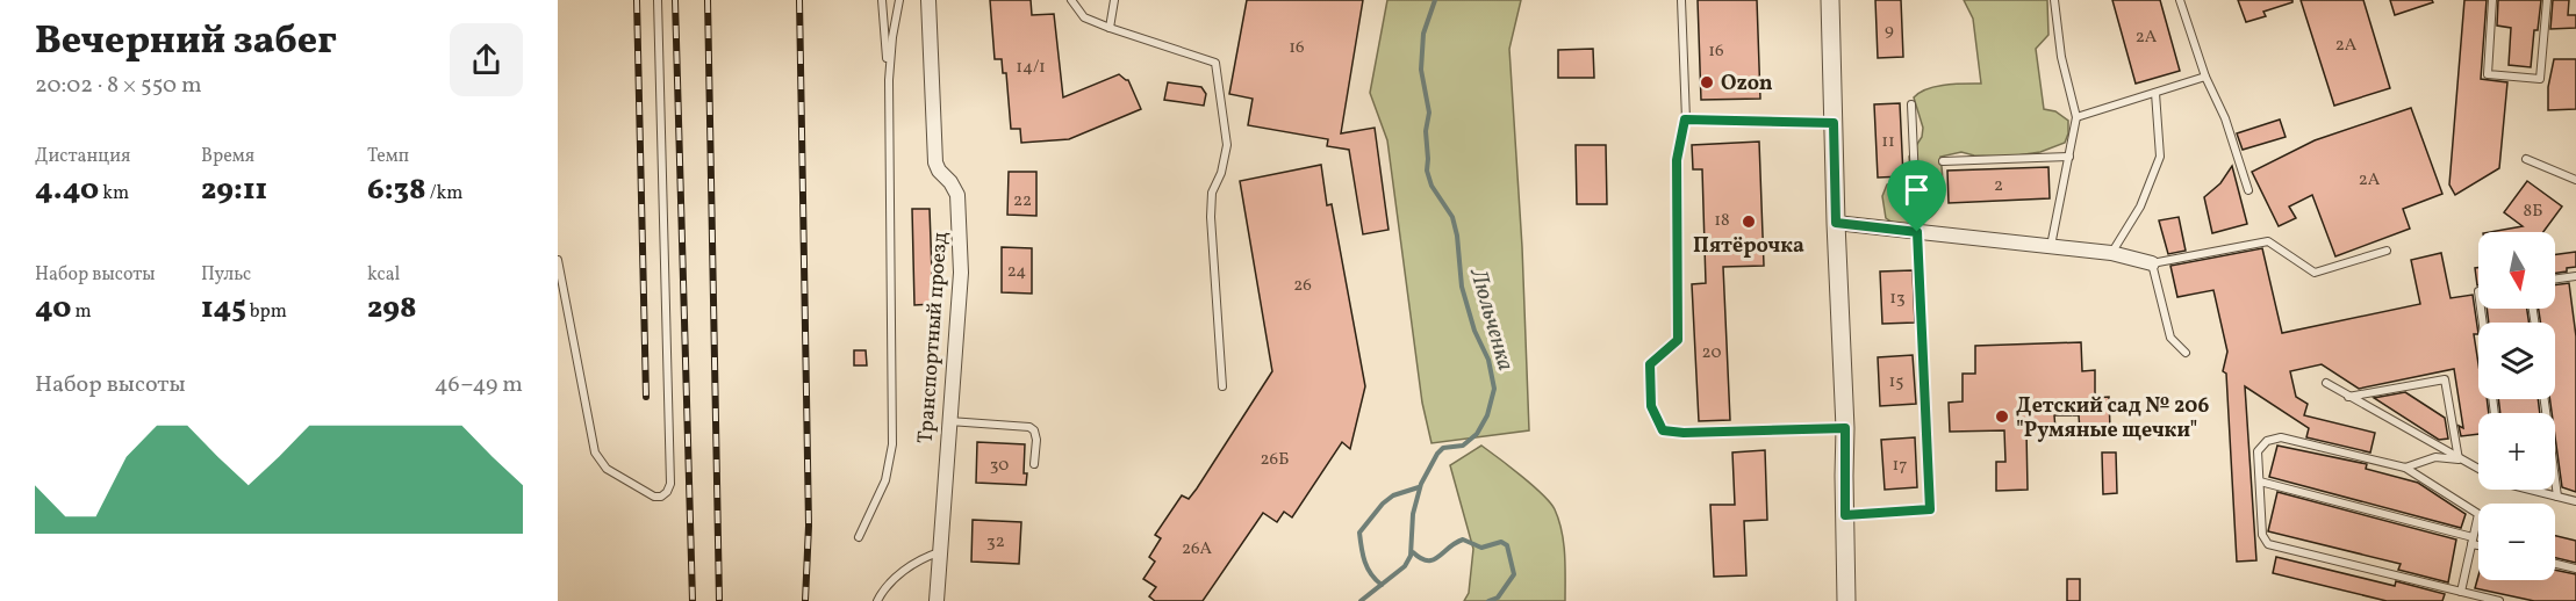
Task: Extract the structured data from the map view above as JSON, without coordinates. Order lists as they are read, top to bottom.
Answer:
{
  "streets": {
    "street": ["Транспортный проезд"]
  },
  "water": ["Люльченка"],
  "places": ["Ozon", "Пятёрочка", "Детский сад № 206 \"Румяные щечки\""],
  "house_numbers": [
    "9",
    "2А",
    "2А",
    "16",
    "16",
    "14/1",
    "11",
    "2А",
    "2",
    "22",
    "8Б",
    "18",
    "24",
    "26",
    "13",
    "20",
    "15",
    "26Б",
    "30",
    "17",
    "32",
    "26А"
  ],
  "north": "bottom",
  "page": {
    "heading": ["Вечерний забег", "20:02 · 8 × 550 m"],
    "stats": [
      ["Дистанция", "4.40 km"],
      ["Время", "29:11"],
      ["Темп", "6:38 /km"],
      ["Набор высоты", "40 m"],
      ["Пульс", "145 bpm"],
      ["kcal", "298"]
    ],
    "map_buttons": ["+", "−"],
    "chart": ["Набор высоты", "46–49 m"]
  }
}
